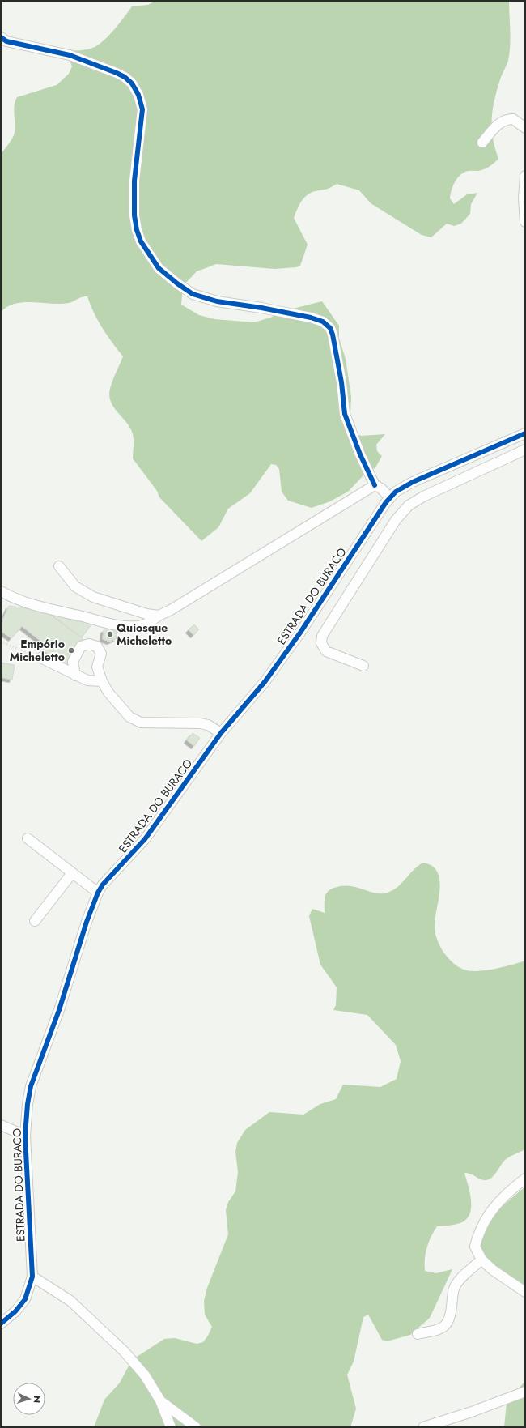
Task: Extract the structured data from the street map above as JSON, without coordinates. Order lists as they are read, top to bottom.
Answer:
{
  "streets": {
    "street": ["ESTRADA DO BURACO"]
  },
  "places": ["Quiosque Micheletto", "Empório Micheletto"],
  "north": "right"
}
